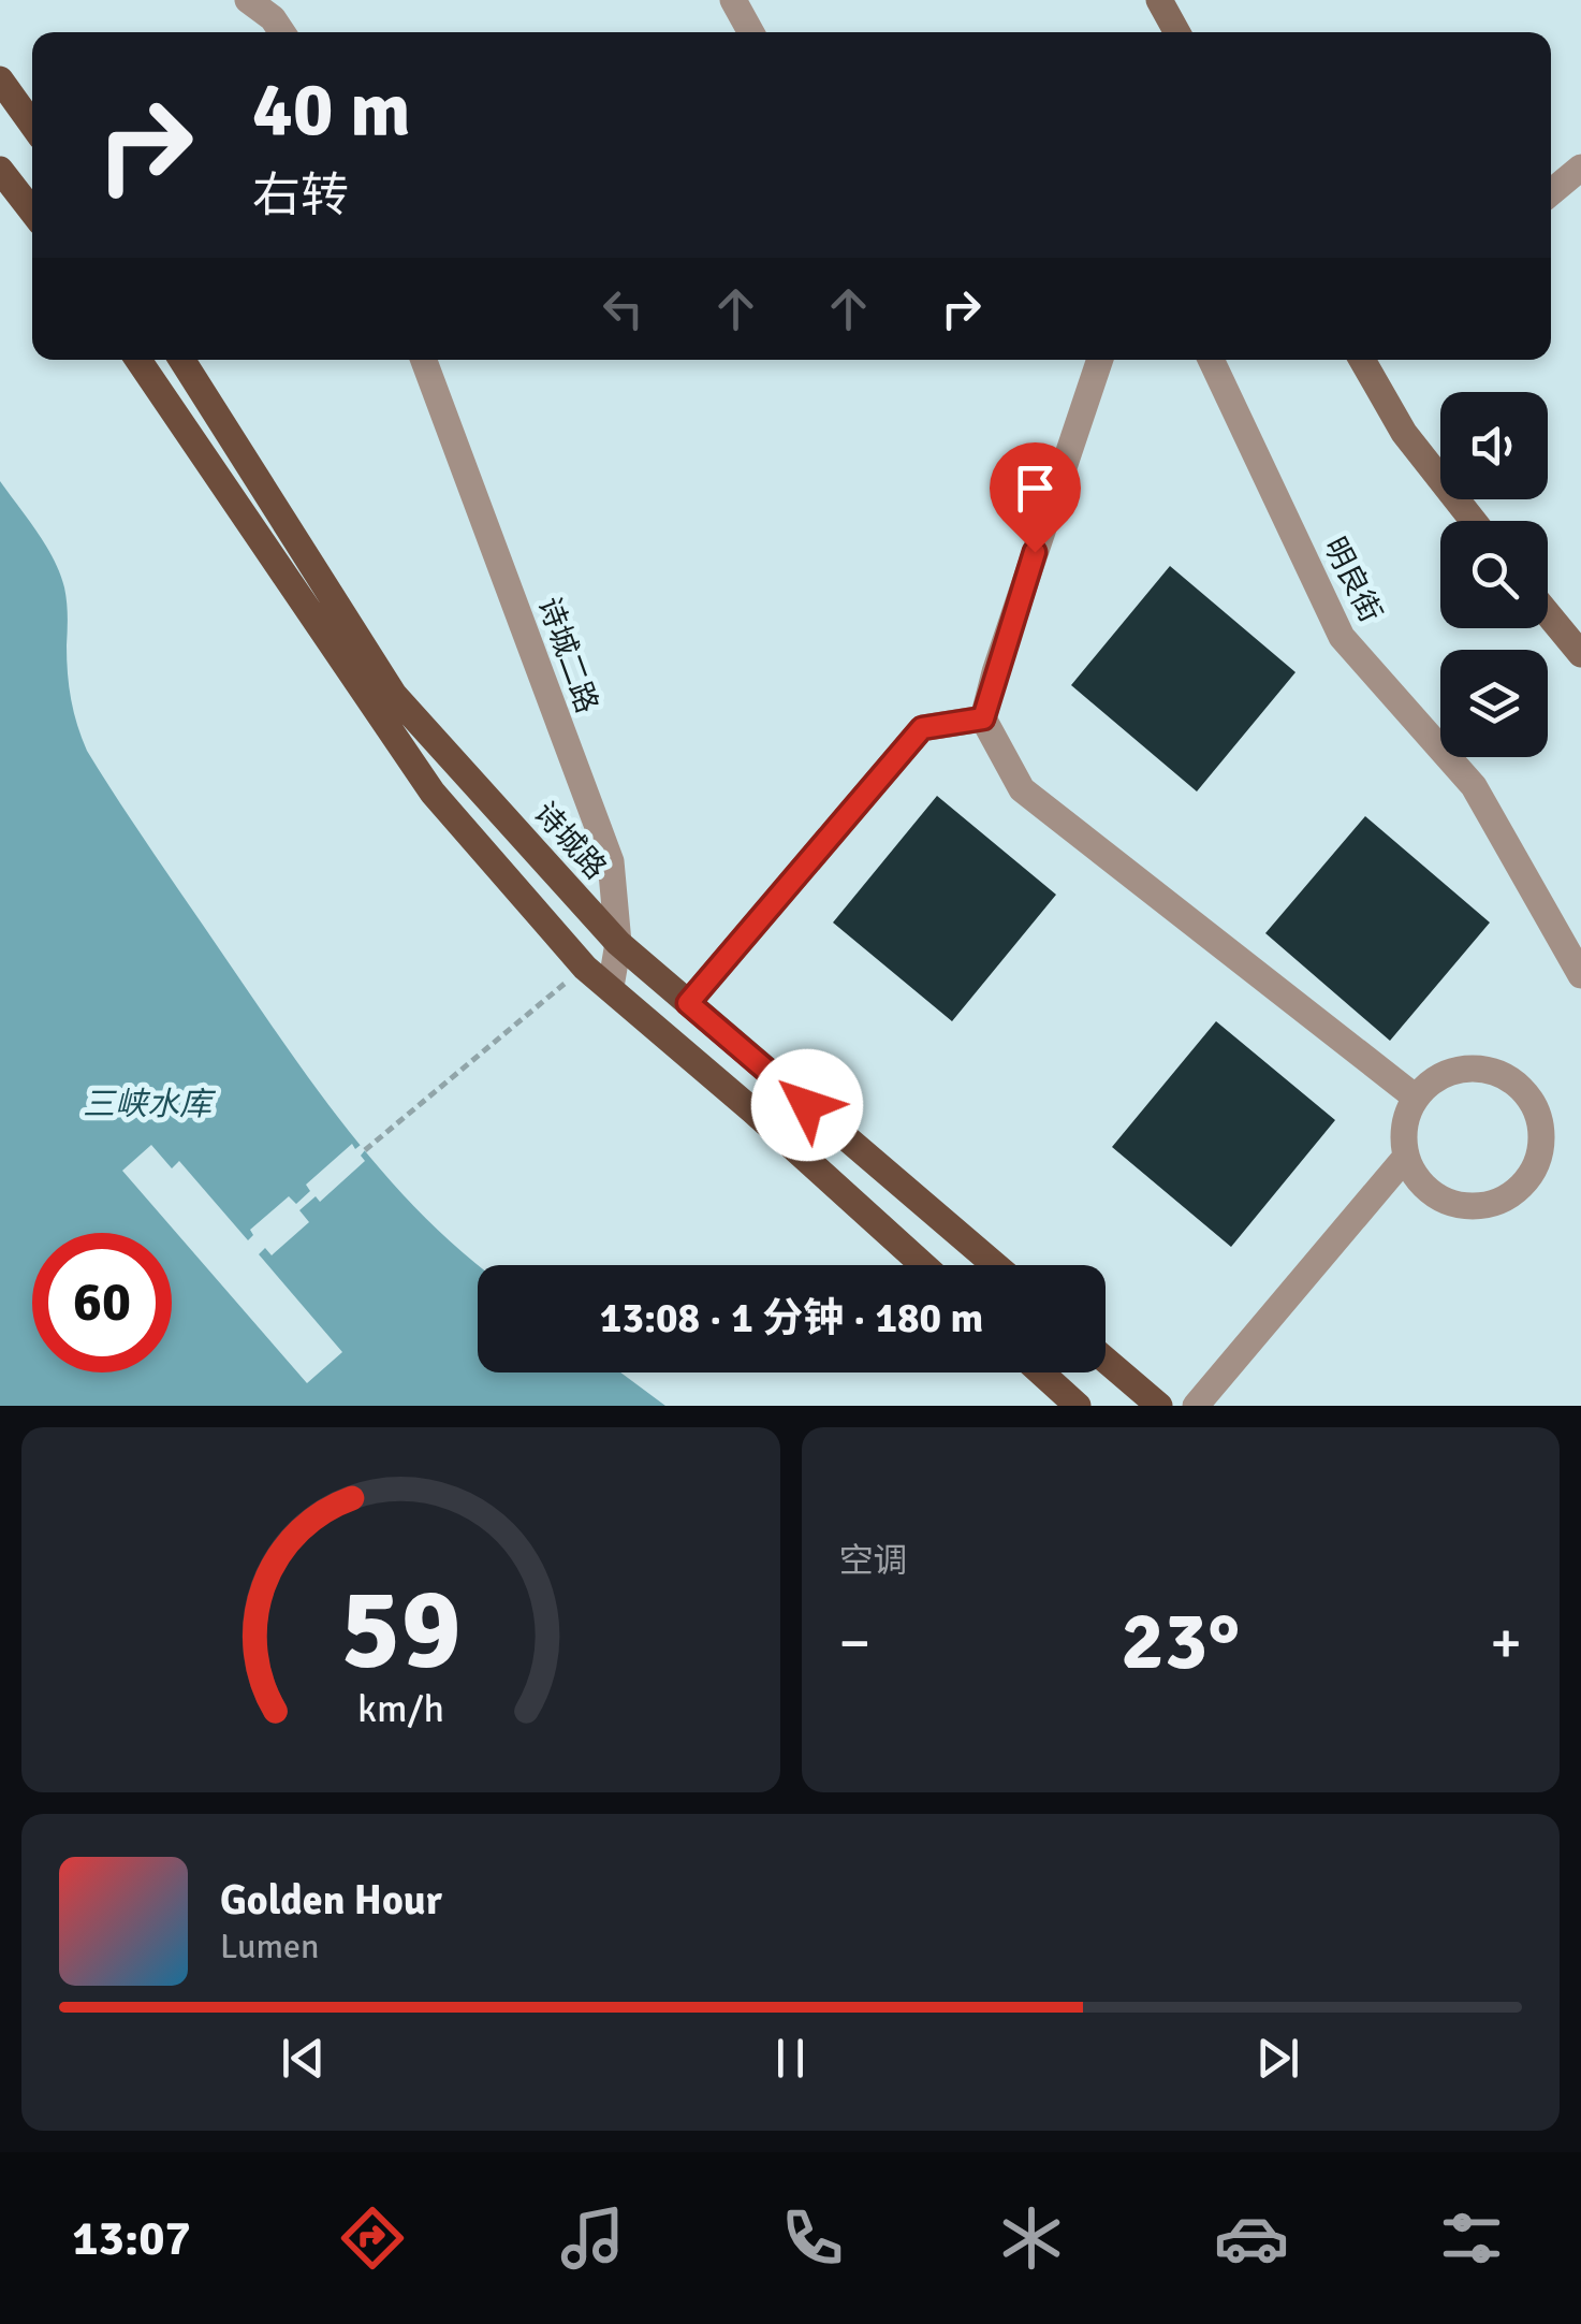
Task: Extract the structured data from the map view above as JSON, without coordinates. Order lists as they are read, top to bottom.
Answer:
{
  "streets": {
    "main road": ["诗城路"],
    "street": ["明良街", "诗城二路"]
  },
  "crossings": [
    ["诗城二路", "诗城路"]
  ],
  "water": ["三峡水库"],
  "page": {
    "turn": ["40 m", "右转"],
    "limit": "60",
    "trip": "13:08 · 1 分钟 · 180 m",
    "tile": "空调",
    "heat": ["−", "23°", "+"],
    "song": ["Golden Hour", "Lumen"],
    "tabs": "13:07",
    "gauge": ["59", "km/h"]
  }
}
